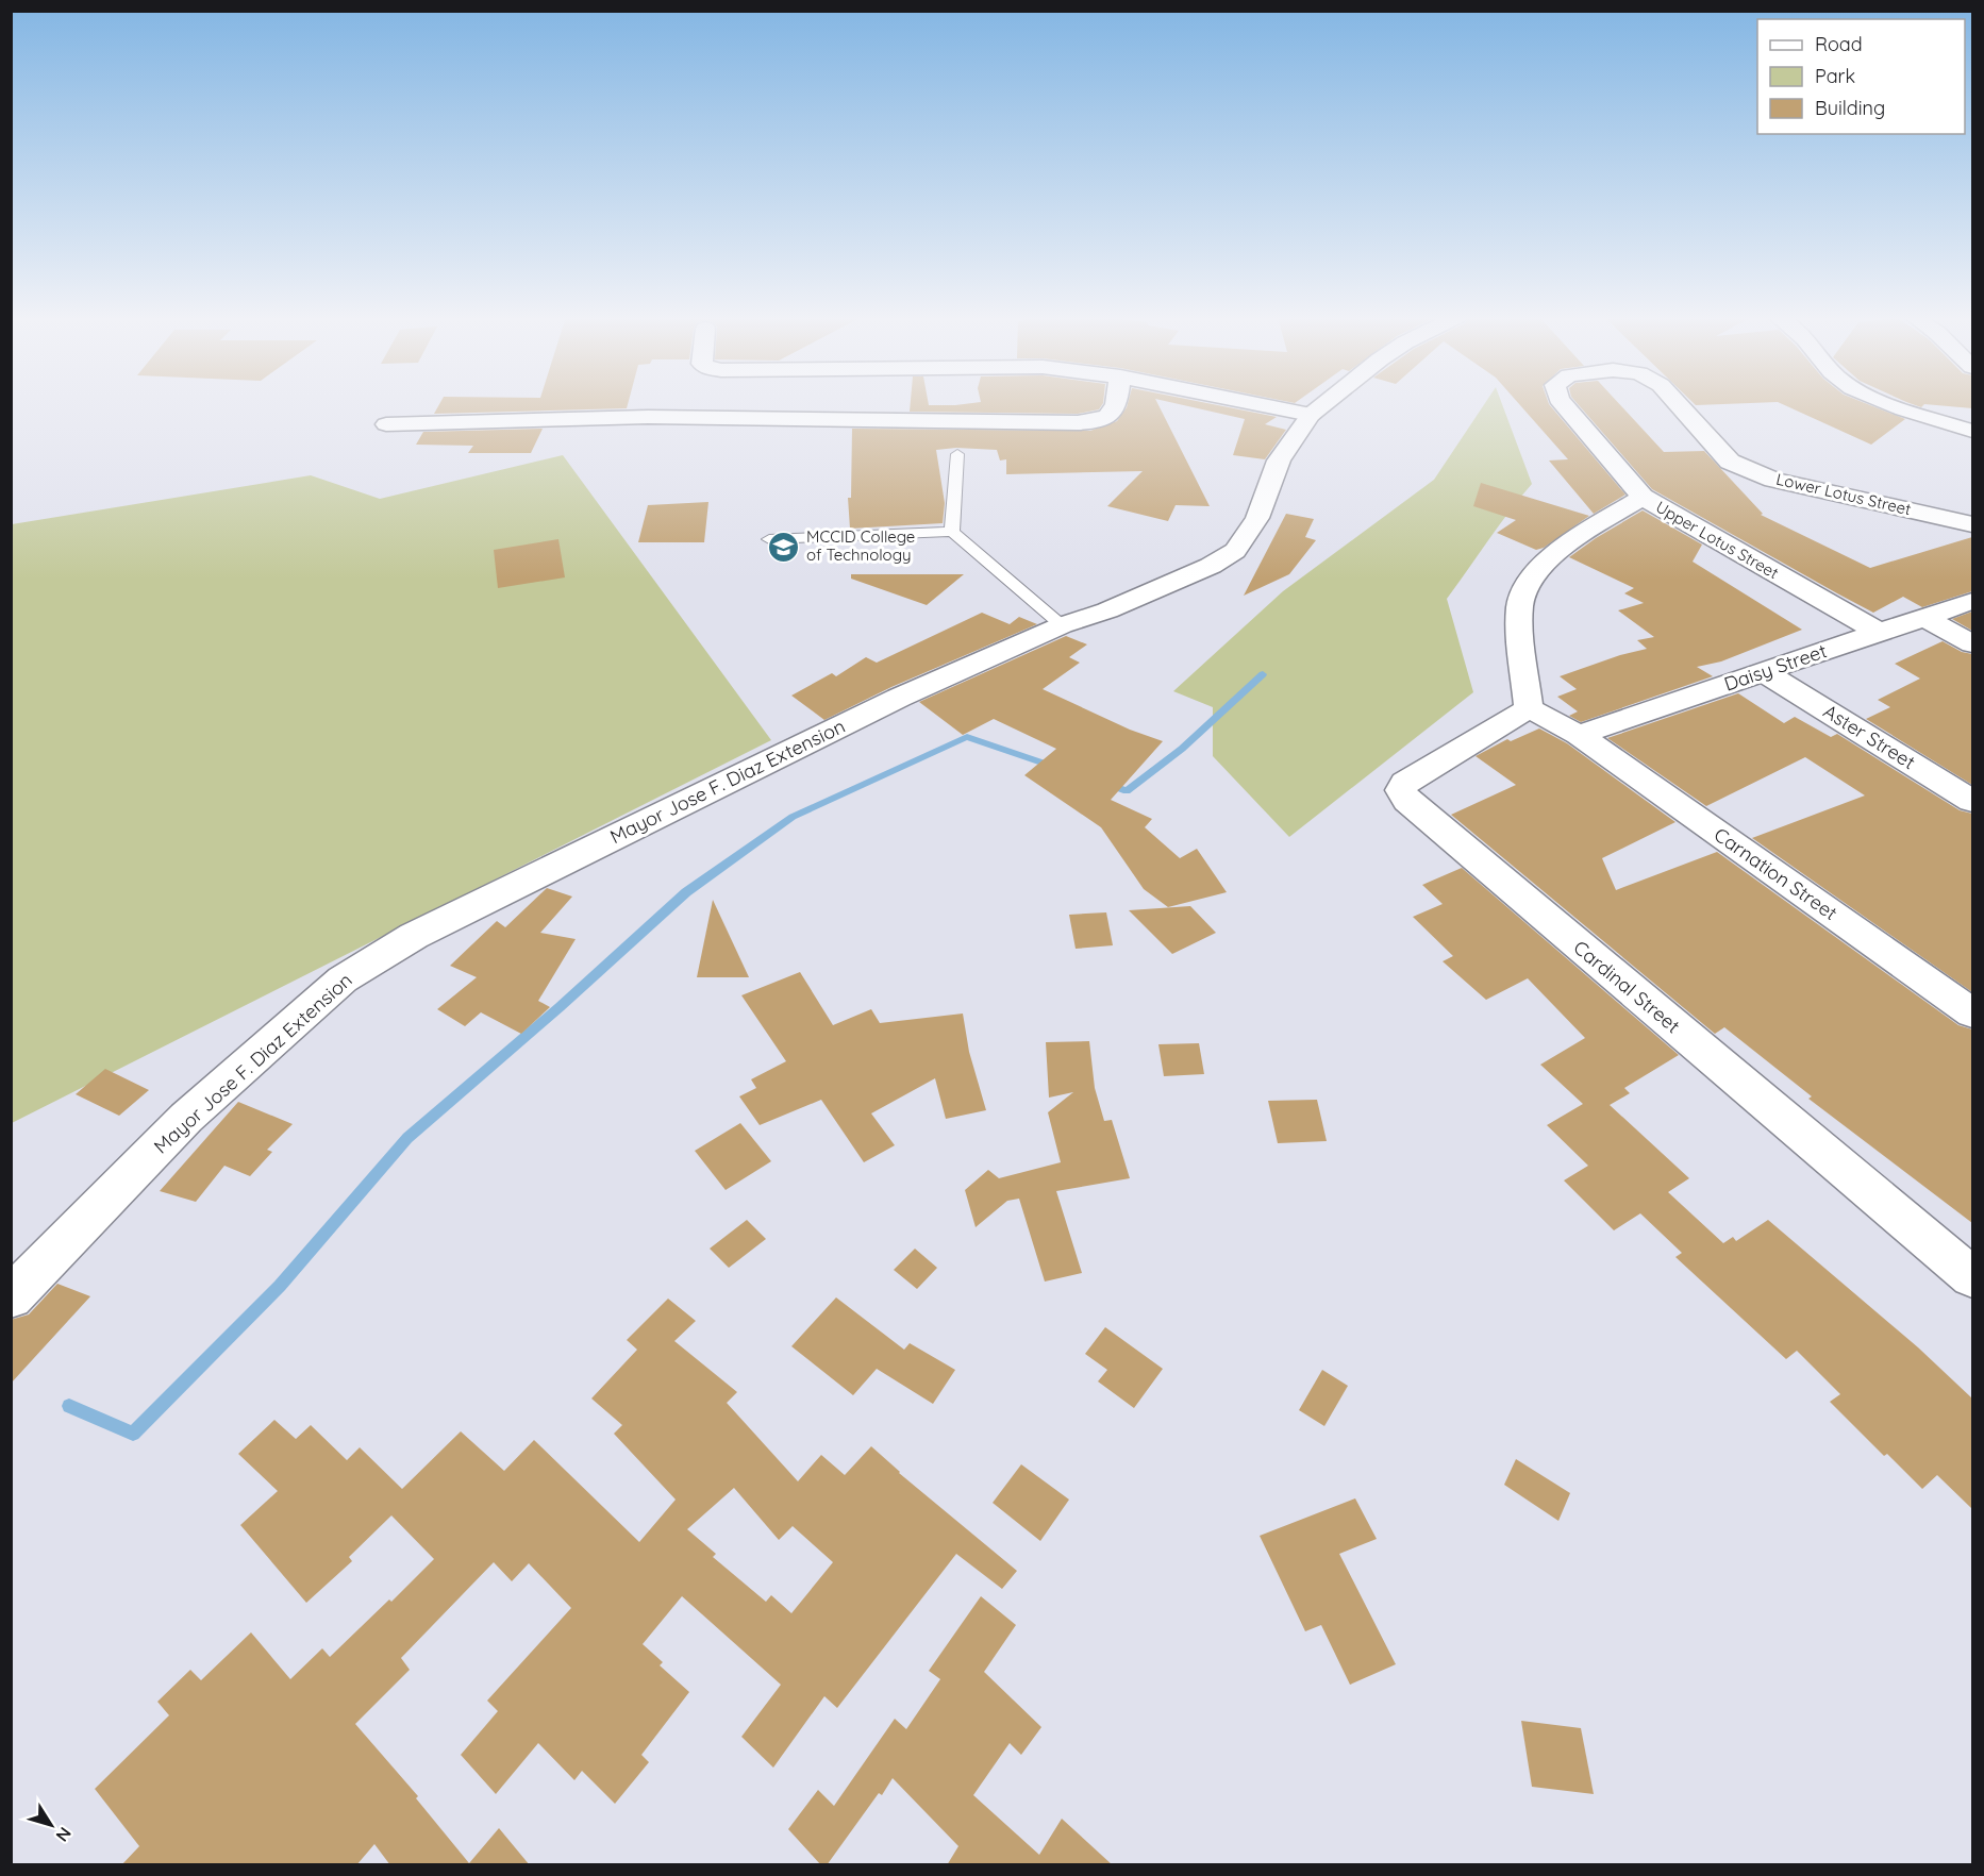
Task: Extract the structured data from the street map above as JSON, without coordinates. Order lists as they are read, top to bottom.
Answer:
{
  "streets": {
    "street": [
      "Lower Lotus Street",
      "Upper Lotus Street",
      "Daisy Street",
      "Aster Street",
      "Mayor Jose F. Diaz Extension",
      "Carnation Street",
      "Cardinal Street"
    ]
  },
  "crossings": [
    ["Lower Lotus Street", "Upper Lotus Street"],
    ["Upper Lotus Street", "Daisy Street"],
    ["Upper Lotus Street", "Cardinal Street"],
    ["Daisy Street", "Aster Street"],
    ["Daisy Street", "Carnation Street"]
  ],
  "places": {
    "school or university": ["MCCID College of Technology"]
  },
  "legend": ["Road", "Park", "Building"],
  "north": "bottom right"
}
